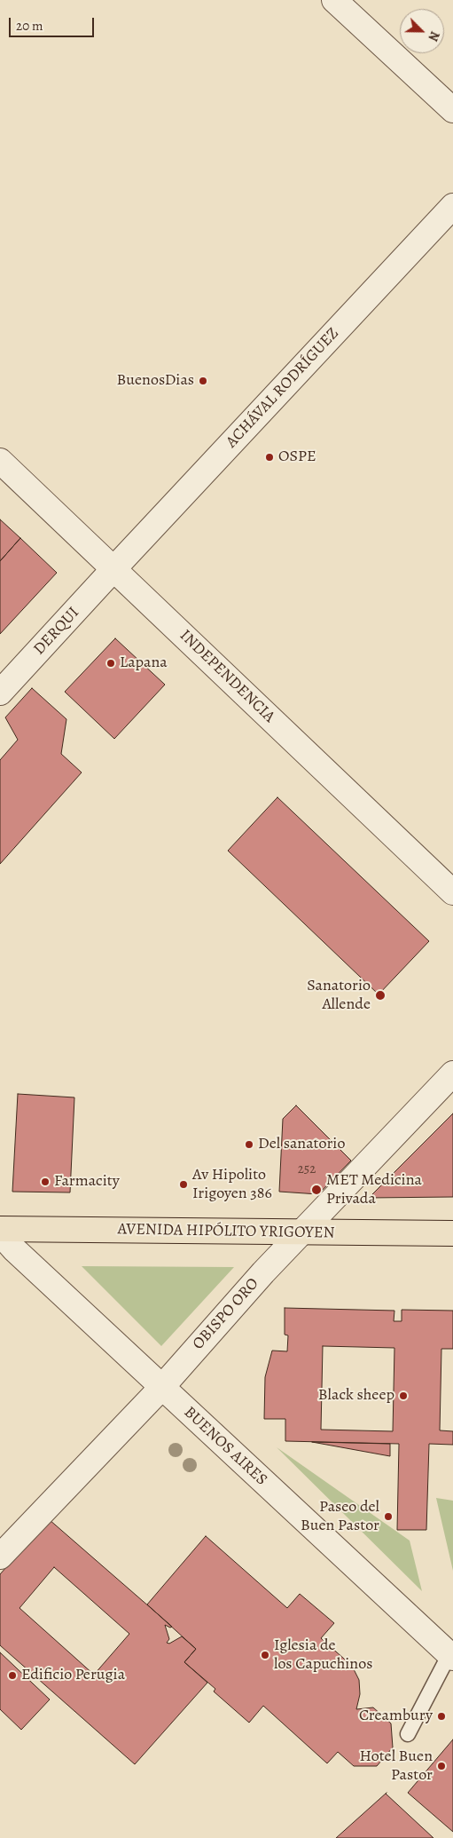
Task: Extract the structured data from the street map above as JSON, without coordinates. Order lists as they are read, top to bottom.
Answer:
{
  "streets": {
    "main road": ["AVENIDA HIPÓLITO YRIGOYEN"],
    "street": [
      "ACHÁVAL RODRÍGUEZ",
      "DERQUI",
      "INDEPENDENCIA",
      "OBISPO ORO",
      "BUENOS AIRES"
    ]
  },
  "crossings": [
    ["ACHÁVAL RODRÍGUEZ", "DERQUI"],
    ["ACHÁVAL RODRÍGUEZ", "INDEPENDENCIA"],
    ["DERQUI", "INDEPENDENCIA"],
    ["AVENIDA HIPÓLITO YRIGOYEN", "OBISPO ORO"],
    ["OBISPO ORO", "BUENOS AIRES"]
  ],
  "places": [
    "BuenosDias",
    "OSPE",
    "Lapana",
    "Sanatorio Allende",
    "Del sanatorio",
    "Farmacity",
    "Av Hipolito Irigoyen 386",
    "MET Medicina Privada",
    "Black sheep",
    "Paseo del Buen Pastor",
    "Iglesia de los Capuchinos",
    "Edificio Perugia",
    "Creambury",
    "Hotel Buen Pastor"
  ],
  "house_numbers": ["252"],
  "scale_bar": "20 m",
  "north": "bottom right"
}
